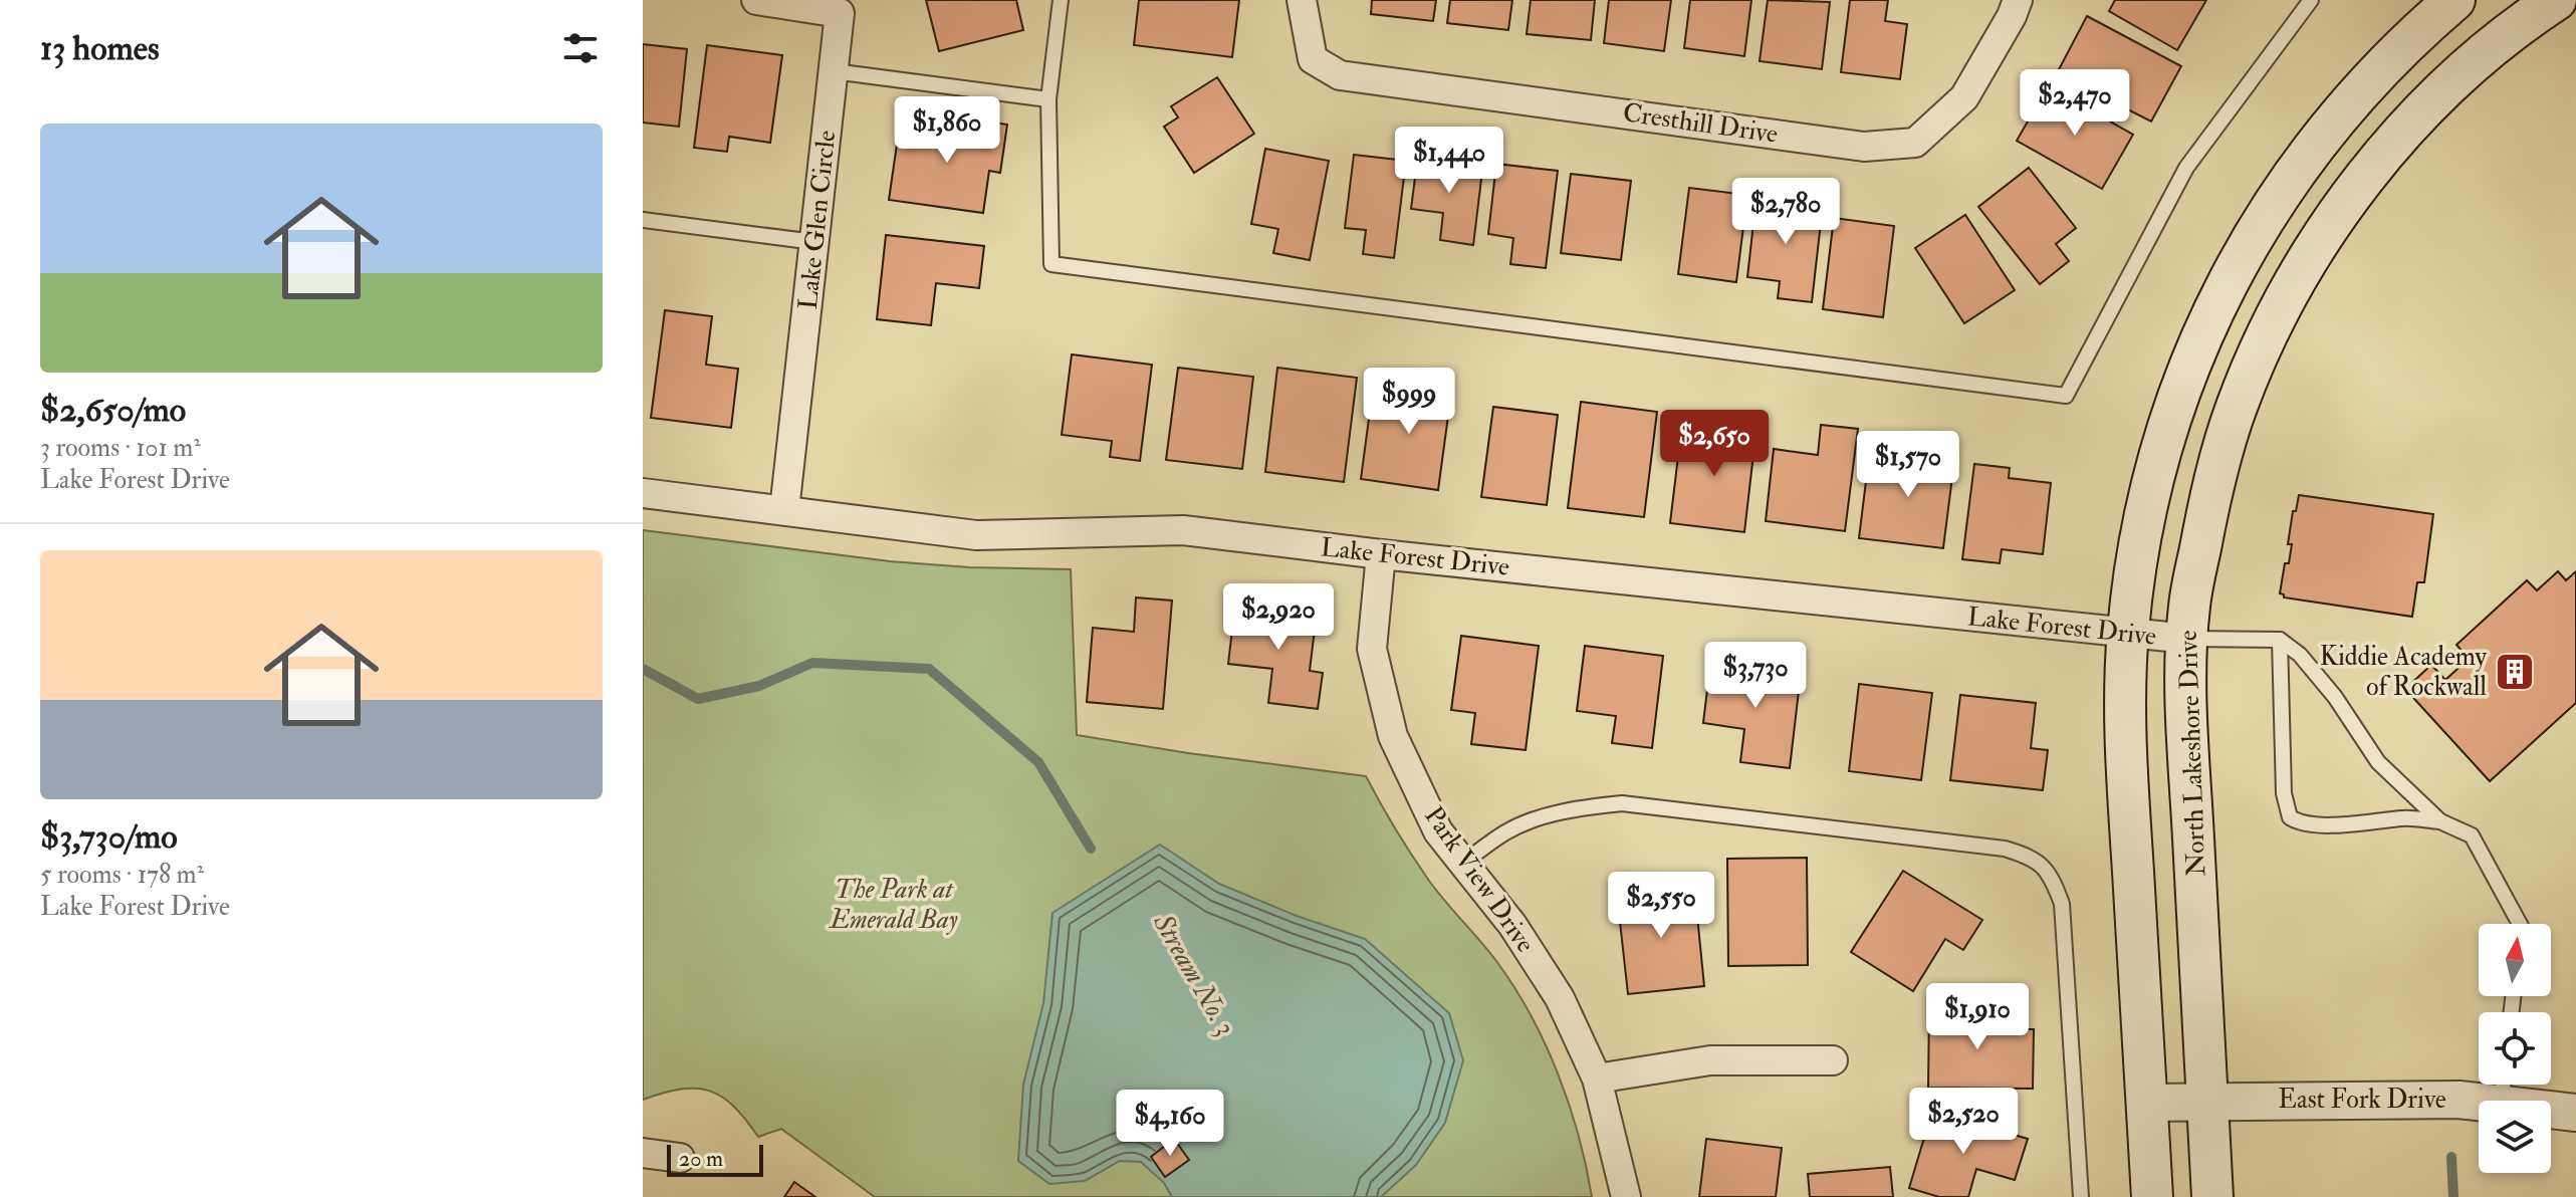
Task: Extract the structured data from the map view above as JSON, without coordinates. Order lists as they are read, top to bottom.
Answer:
{
  "streets": {
    "main road": ["North Lakeshore Drive"],
    "street": [
      "Cresthill Drive",
      "Lake Glen Circle",
      "Lake Forest Drive",
      "Park View Drive",
      "East Fork Drive"
    ]
  },
  "crossings": [
    ["Lake Glen Circle", "Lake Forest Drive"],
    ["Lake Forest Drive", "North Lakeshore Drive"],
    ["Lake Forest Drive", "Park View Drive"],
    ["North Lakeshore Drive", "East Fork Drive"]
  ],
  "water": ["Stream No. 3"],
  "parks": ["The Park at Emerald Bay"],
  "places": {
    "building": ["Kiddie Academy of Rockwall"]
  },
  "scale_bar": "20 m",
  "north": "top",
  "page": {
    "heading": "13 homes",
    "price": [
      "$2,470",
      "$1,860",
      "$1,440",
      "$2,780",
      "$999",
      "$2,650",
      "$1,570",
      "$2,920",
      "$3,730",
      "$2,550",
      "$1,910",
      "$2,520",
      "$4,160"
    ],
    "list": [
      {
        "name": "$2,650/mo",
        "note": "3 rooms · 101 m² · Lake Forest Drive"
      },
      {
        "name": "$3,730/mo",
        "note": "5 rooms · 178 m² · Lake Forest Drive"
      }
    ],
    "scale": "20 m"
  }
}
